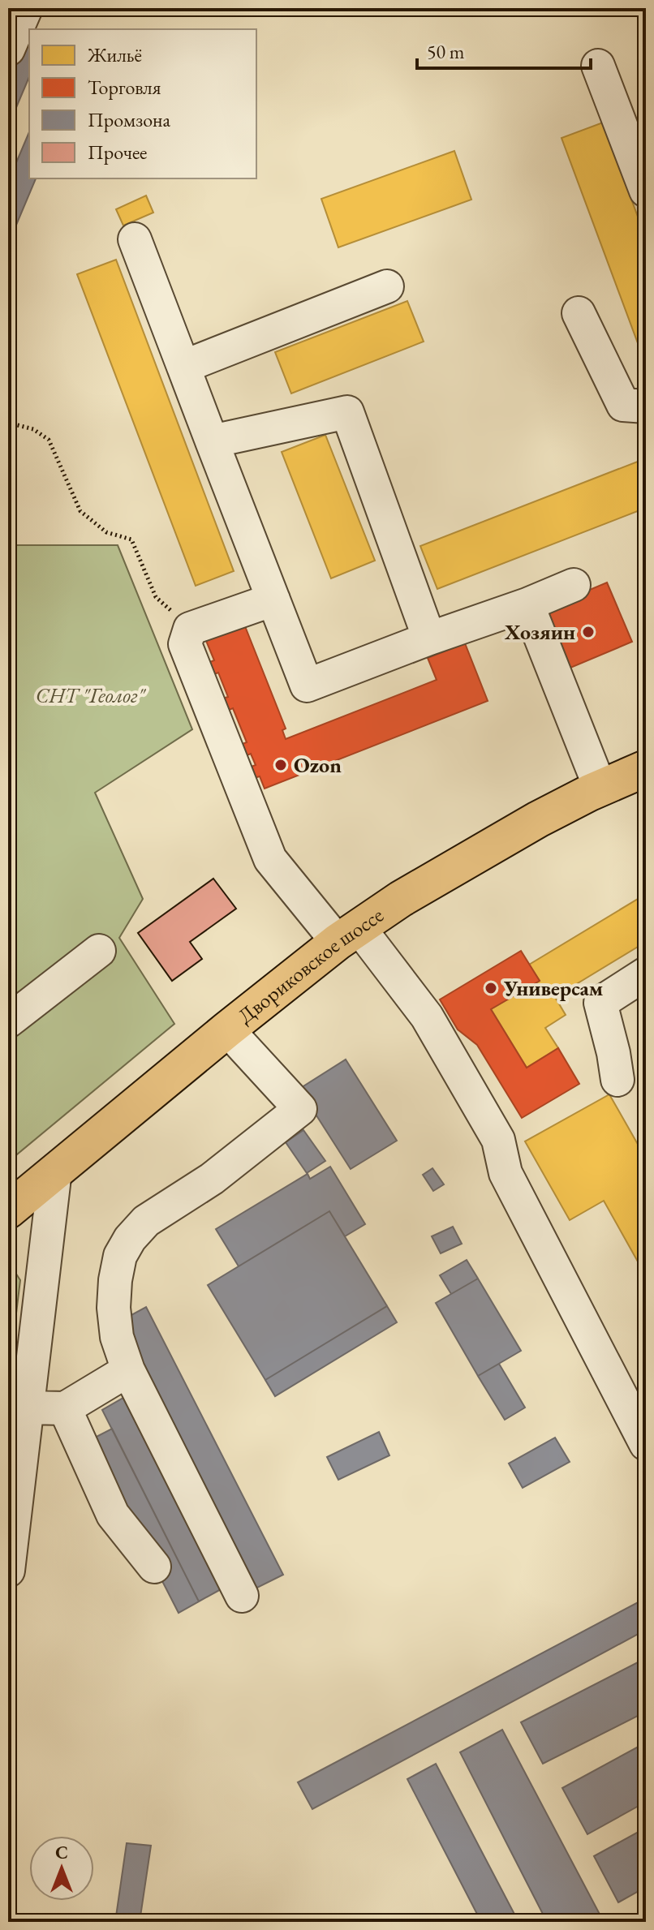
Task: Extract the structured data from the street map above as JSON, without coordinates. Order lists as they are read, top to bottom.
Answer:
{
  "streets": {
    "main road": ["Двориковское шоссе"]
  },
  "parks": ["СНТ \"Геолог\""],
  "places": ["Хозяин", "Ozon", "Универсам"],
  "legend": [
    "Жильё",
    "Торговля",
    "Промзона",
    "Прочее"
  ],
  "scale_bar": "50 m",
  "north": "top"
}
